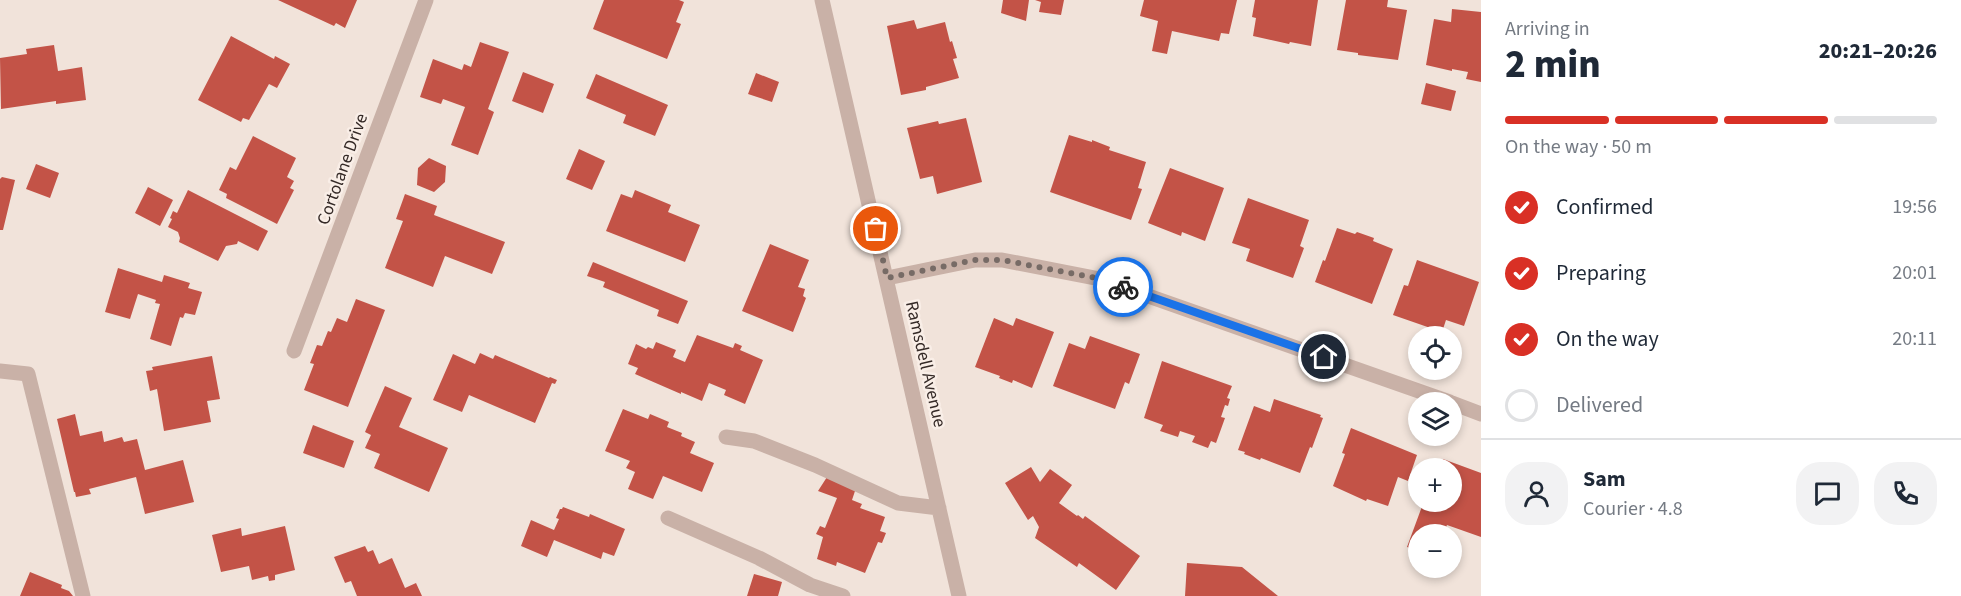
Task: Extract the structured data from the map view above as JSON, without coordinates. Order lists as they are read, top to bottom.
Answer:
{
  "streets": {
    "street": ["Cortolane Drive", "Ramsdell Avenue"]
  },
  "page": {
    "heading": ["2 min", "Arriving in", "20:21–20:26"],
    "panel": ["Sam", "Courier · 4.8"],
    "bar": "On the way · 50 m",
    "list": [
      ["Confirmed", "19:56"],
      ["Preparing", "20:01"],
      ["On the way", "20:11"],
      "Delivered"
    ],
    "map_buttons": ["+", "−"]
  }
}
